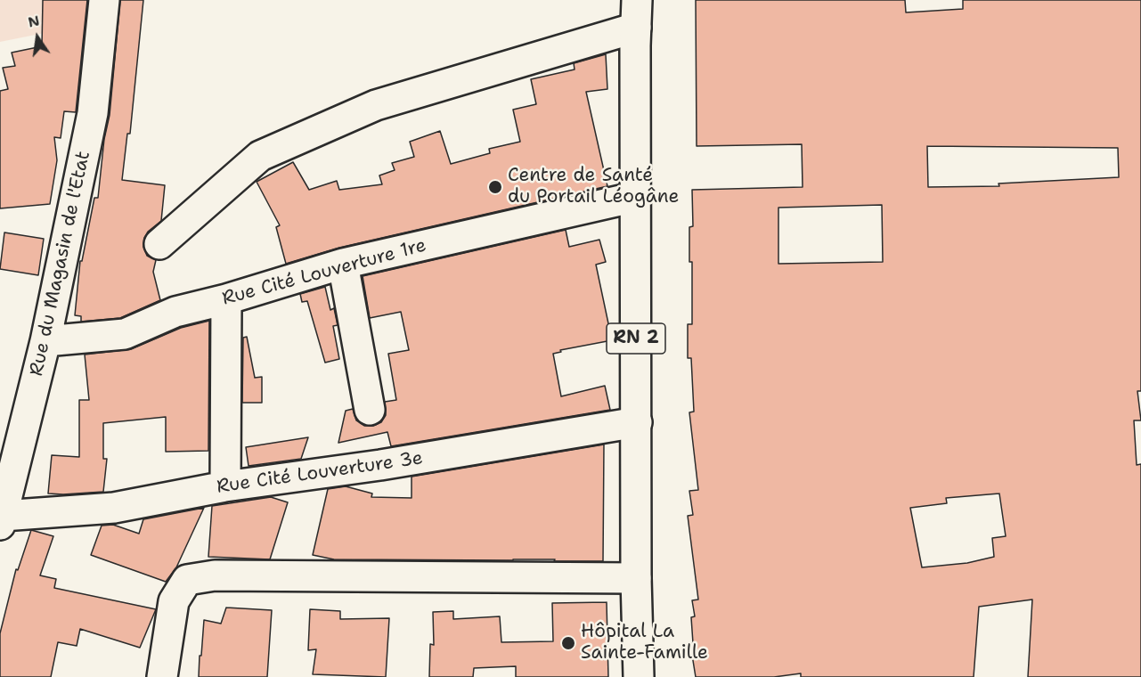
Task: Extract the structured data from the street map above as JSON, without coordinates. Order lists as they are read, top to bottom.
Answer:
{
  "streets": {
    "street": [
      "Rue du Magasin de l'Etat",
      "Rue Cité Louverture 1re",
      "RN 2",
      "Rue Cité Louverture 3e"
    ]
  },
  "crossings": [
    ["Rue du Magasin de l'Etat", "Rue Cité Louverture 1re"],
    ["Rue du Magasin de l'Etat", "Rue Cité Louverture 3e"],
    ["Rue Cité Louverture 1re", "RN 2"],
    ["RN 2", "Rue Cité Louverture 3e"]
  ],
  "places": ["Centre de Santé du Portail Léogâne", "Hôpital La Sainte-Famille"],
  "north": "top"
}
